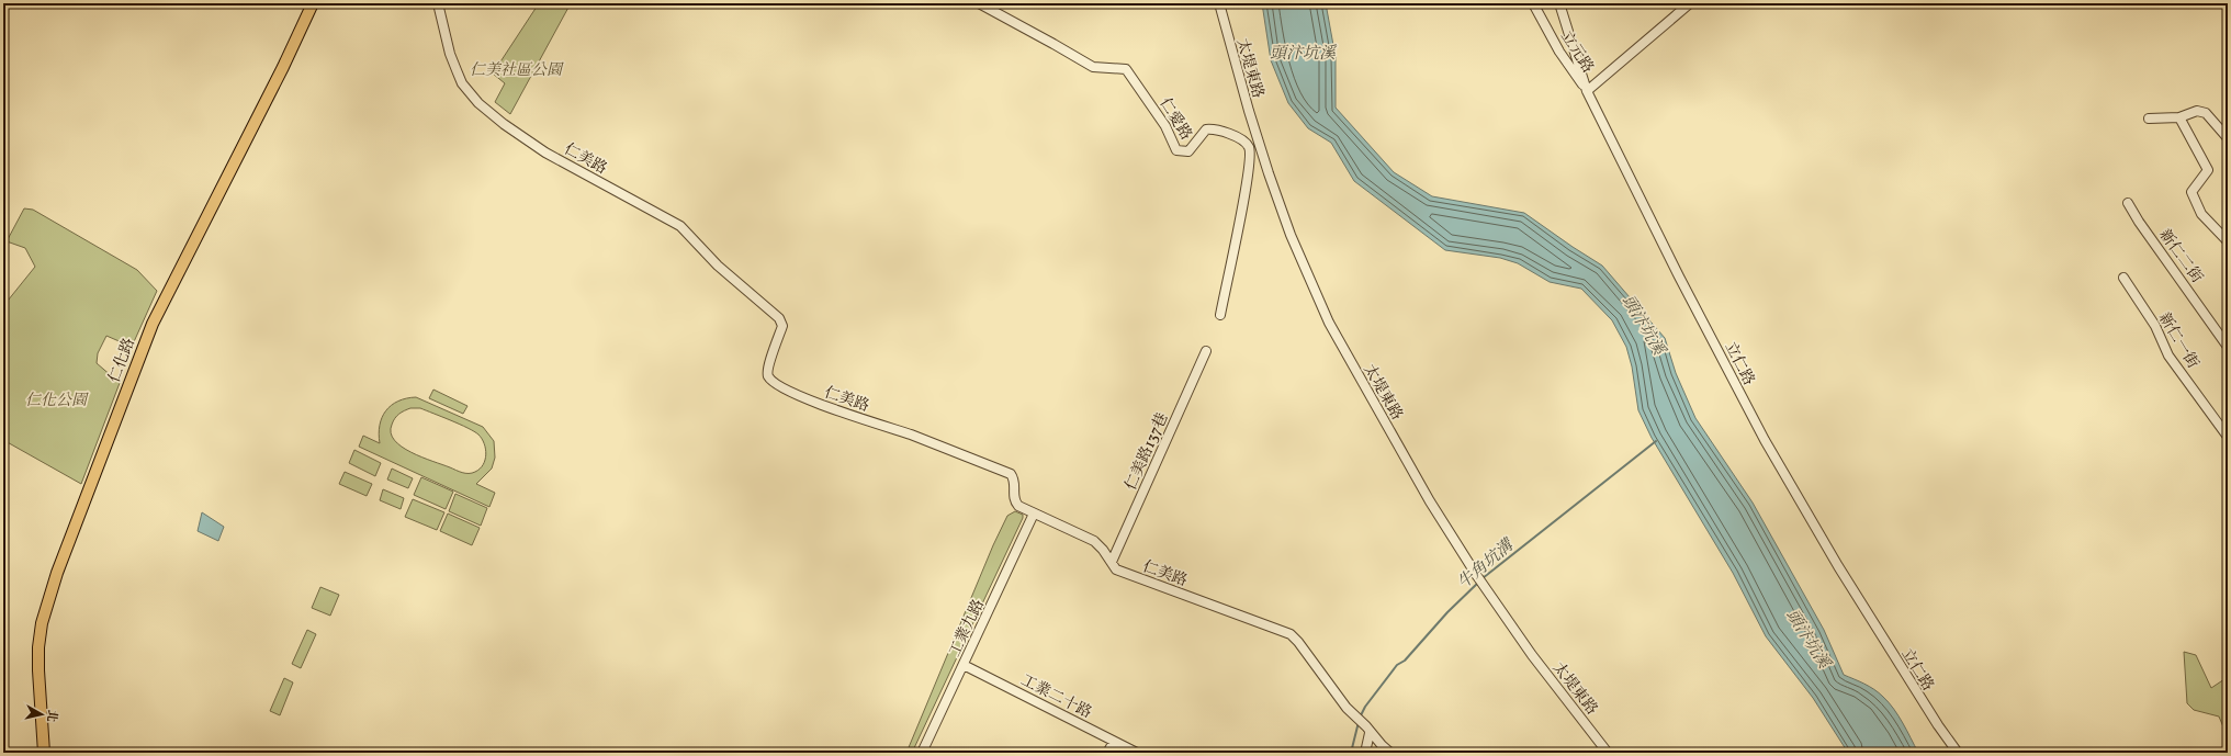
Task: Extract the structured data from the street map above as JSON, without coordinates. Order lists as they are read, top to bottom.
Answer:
{
  "streets": {
    "main road": ["仁化路"],
    "street": [
      "立元路",
      "太堤東路",
      "仁愛路",
      "仁美路",
      "新仁二街",
      "新仁一街",
      "立仁路",
      "仁美路137巷",
      "工業九路",
      "工業二十路"
    ]
  },
  "crossings": [
    ["立元路", "立仁路"],
    ["仁美路", "仁美路137巷"],
    ["仁美路", "工業九路"],
    ["工業九路", "工業二十路"]
  ],
  "water": ["頭汴坑溪", "牛角坑溝"],
  "parks": ["仁美社區公園", "仁化公園"],
  "north": "right"
}
